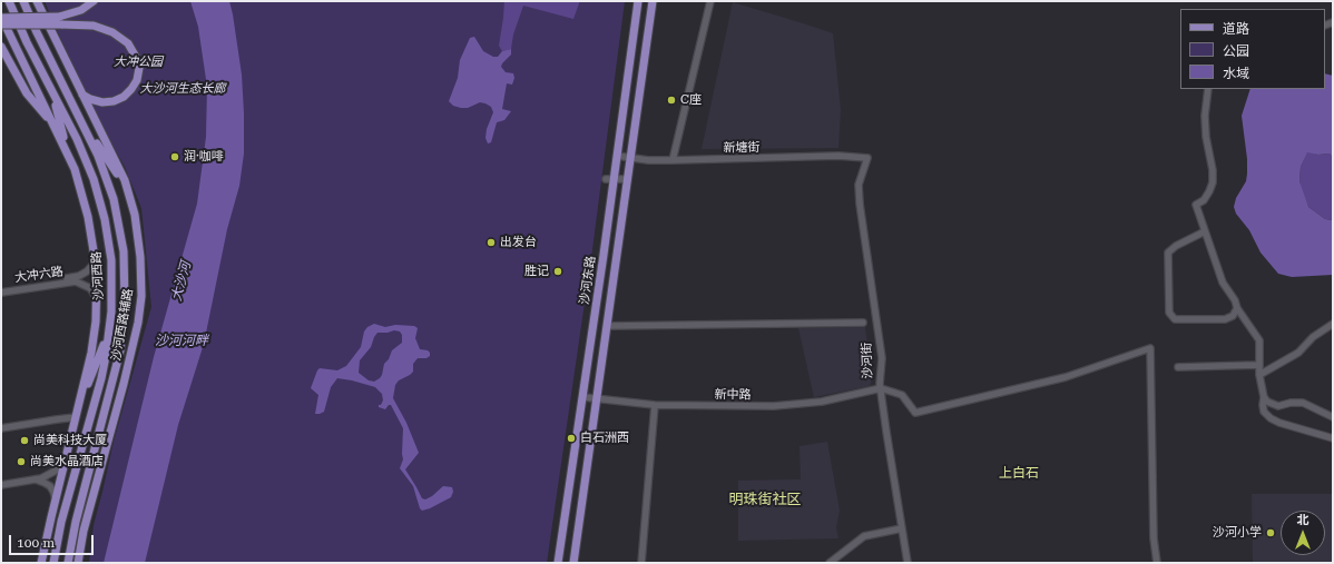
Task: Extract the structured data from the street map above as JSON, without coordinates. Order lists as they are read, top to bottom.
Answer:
{
  "streets": {
    "main road": ["沙河西路", "沙河东路", "沙河西路辅路"],
    "street": [
      "新塘街",
      "大冲六路",
      "沙河街",
      "新中路"
    ]
  },
  "crossings": [
    ["新塘街", "沙河东路"],
    ["新塘街", "沙河街"],
    ["大冲六路", "沙河西路辅路"],
    ["沙河东路", "新中路"],
    ["沙河街", "新中路"]
  ],
  "districts": ["上白石", "明珠街社区"],
  "water": ["大沙河", "沙河河畔"],
  "parks": ["大冲公园", "大沙河生态长廊"],
  "places": [
    "C座",
    "润·咖啡",
    "出发台",
    "胜记",
    "白石洲西",
    "尚美科技大厦",
    "尚美水晶酒店",
    "沙河小学"
  ],
  "legend": ["道路", "公园", "水域"],
  "scale_bar": "100 m",
  "north": "top"
}
